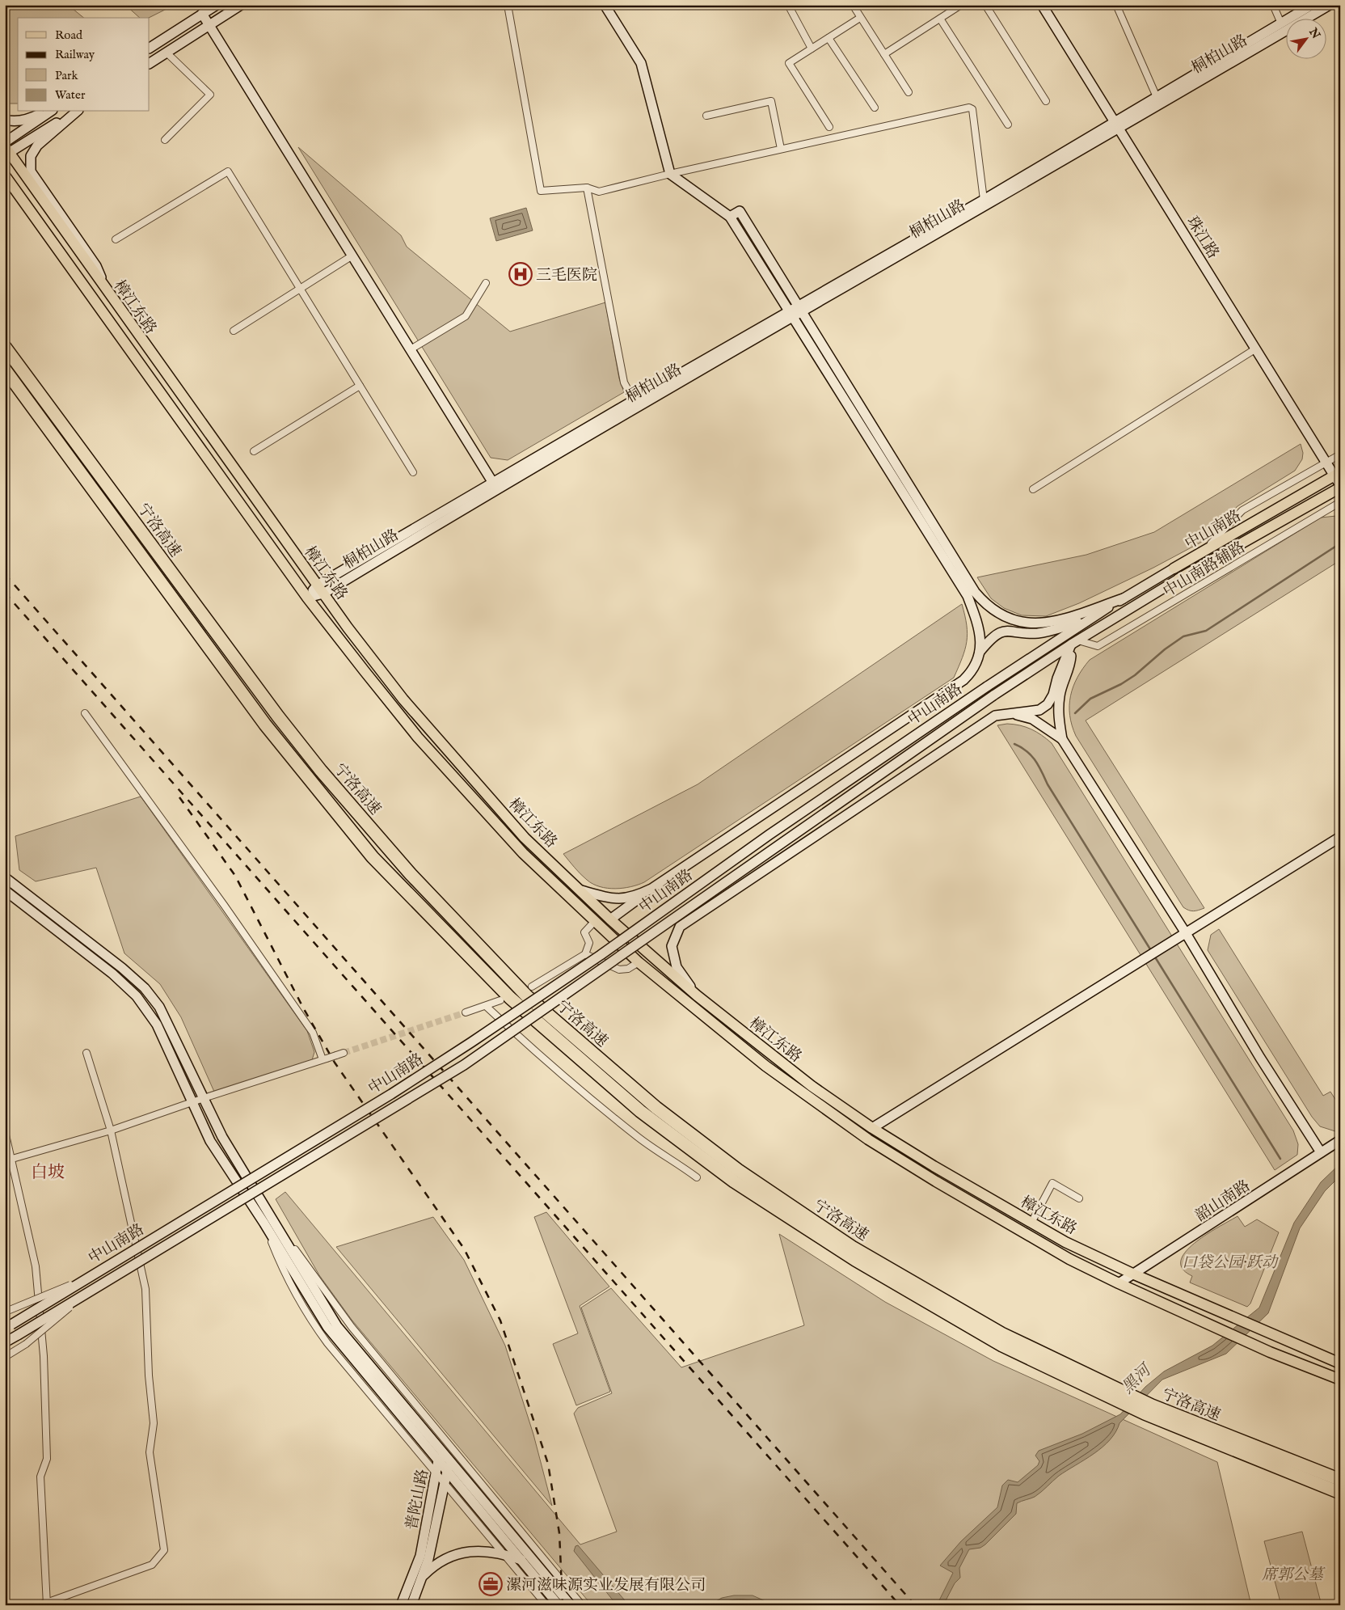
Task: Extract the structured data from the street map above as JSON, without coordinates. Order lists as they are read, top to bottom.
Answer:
{
  "streets": {
    "highway": ["宁洛高速"],
    "main road": ["樟江东路", "中山南路"],
    "street": [
      "桐柏山路",
      "珠江路",
      "中山南路辅路",
      "韶山南路",
      "普陀山路"
    ]
  },
  "crossings": [
    ["桐柏山路", "珠江路"],
    ["桐柏山路", "樟江东路"],
    ["珠江路", "中山南路"],
    ["珠江路", "中山南路辅路"],
    ["樟江东路", "韶山南路"],
    ["中山南路", "中山南路辅路"]
  ],
  "districts": ["白坡"],
  "water": ["黑河"],
  "parks": ["口袋公园·跃动", "席郭公墓"],
  "places": {
    "hospital": ["三毛医院"],
    "office": ["漯河滋味源实业发展有限公司"]
  },
  "legend": [
    "Road",
    "Railway",
    "Park",
    "Water"
  ],
  "north": "top right"
}
